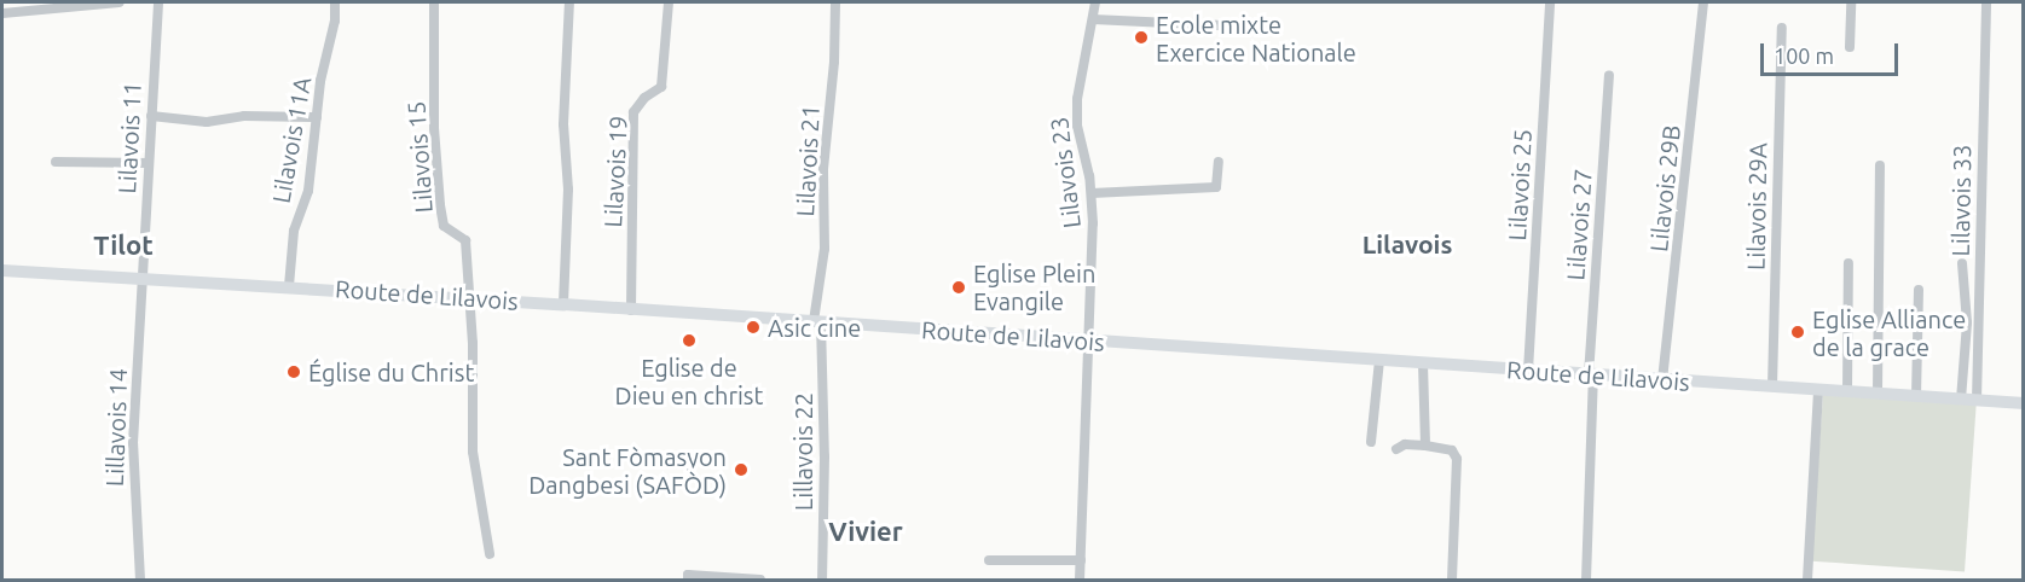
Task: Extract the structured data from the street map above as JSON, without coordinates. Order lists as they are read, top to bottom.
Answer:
{
  "streets": {
    "main road": ["Route de Lilavois"],
    "street": [
      "Lilavois 11",
      "Lilavois 11A",
      "Lilavois 15",
      "Lilavois 21",
      "Lilavois 19",
      "Lilavois 23",
      "Lilavois 25",
      "Lilavois 29B",
      "Lilavois 33",
      "Lilavois 29A",
      "Lilavois 27",
      "Lillavois 14",
      "Lillavois 22"
    ]
  },
  "crossings": [
    ["Lilavois 11", "Route de Lilavois"],
    ["Lilavois 11", "Lillavois 14"],
    ["Lilavois 11A", "Route de Lilavois"],
    ["Lilavois 15", "Route de Lilavois"],
    ["Lilavois 21", "Route de Lilavois"],
    ["Lilavois 21", "Lillavois 22"],
    ["Lilavois 19", "Route de Lilavois"],
    ["Lilavois 23", "Route de Lilavois"],
    ["Lilavois 25", "Route de Lilavois"],
    ["Lilavois 29B", "Route de Lilavois"],
    ["Lilavois 33", "Route de Lilavois"],
    ["Lilavois 29A", "Route de Lilavois"],
    ["Lilavois 27", "Route de Lilavois"],
    ["Route de Lilavois", "Lillavois 14"],
    ["Route de Lilavois", "Lillavois 22"]
  ],
  "districts": ["Lilavois", "Tilot", "Vivier"],
  "places": [
    "Ecole mixte Exercice Nationale",
    "Eglise Plein Evangile",
    "Asic cine",
    "Eglise Alliance de la grace",
    "Eglise de Dieu en christ",
    "Église du Christ",
    "Sant Fòmasyon Dangbesi (SAFÒD)"
  ],
  "scale_bar": "100 m"
}
